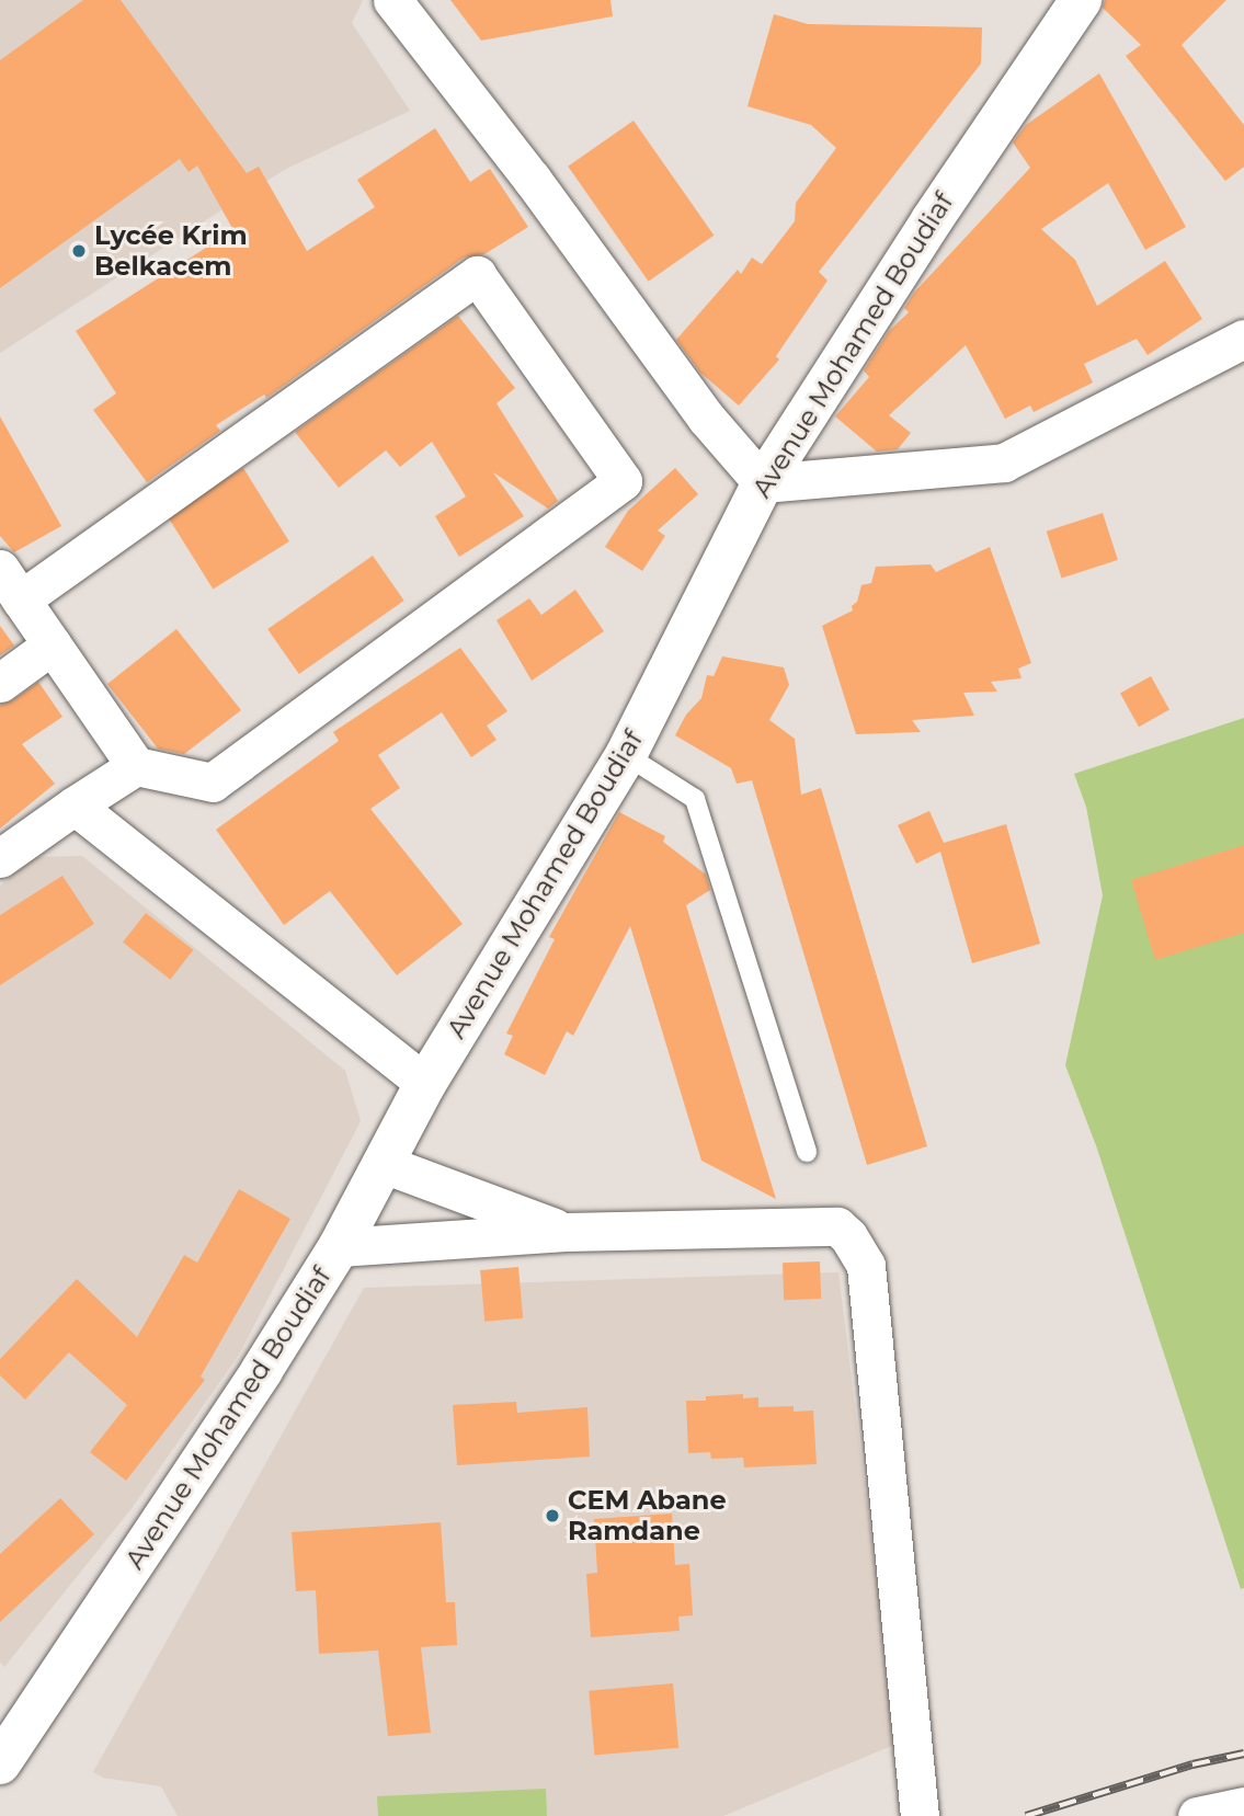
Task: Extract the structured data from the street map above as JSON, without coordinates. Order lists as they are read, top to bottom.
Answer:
{
  "streets": {
    "street": ["Avenue Mohamed Boudiaf"]
  },
  "places": ["Lycée Krim Belkacem", "CEM Abane Ramdane"]
}
